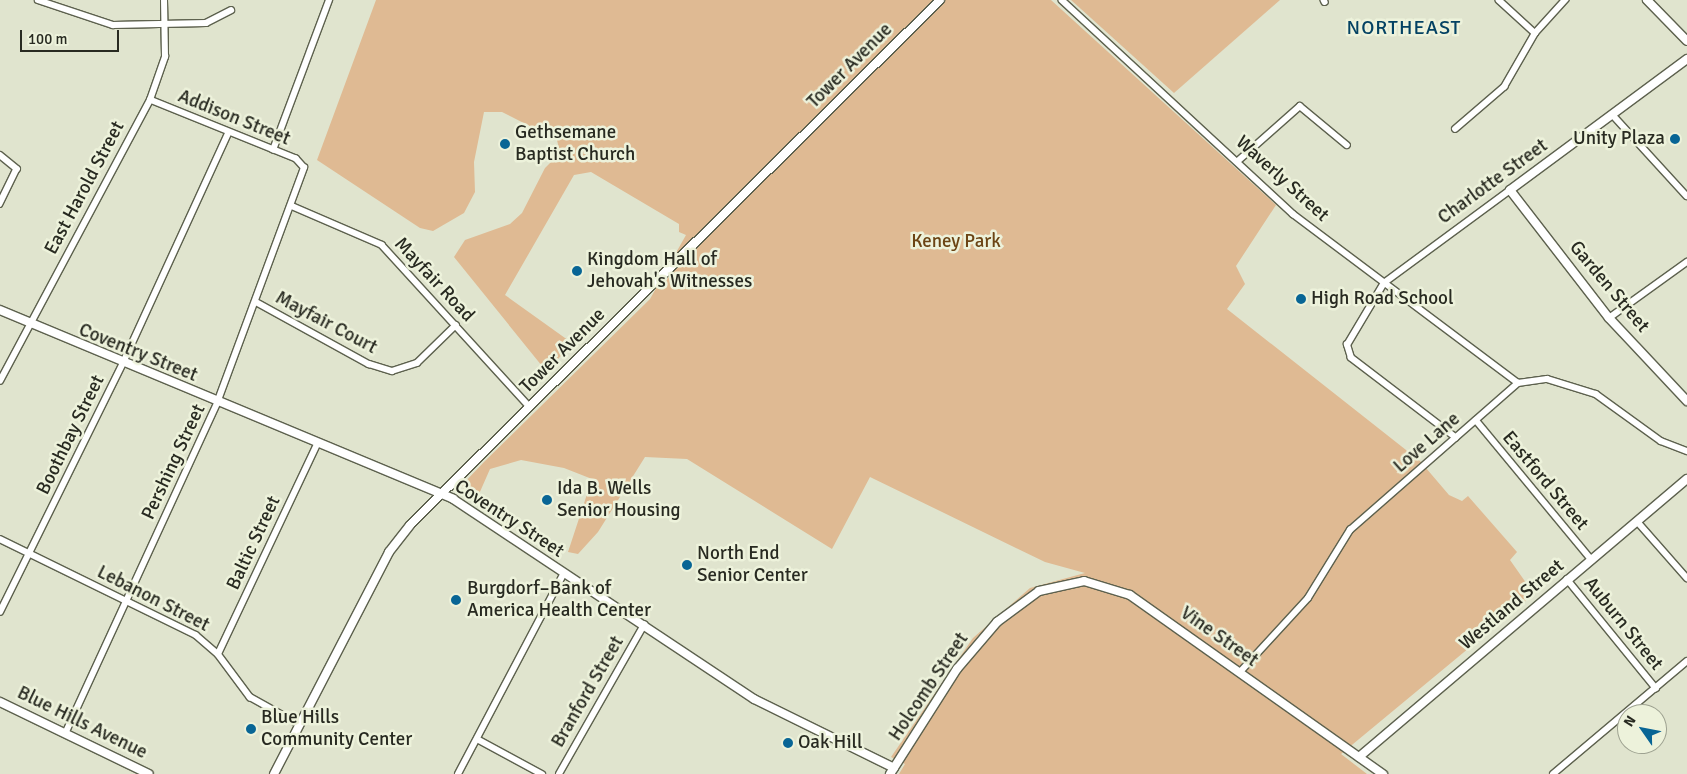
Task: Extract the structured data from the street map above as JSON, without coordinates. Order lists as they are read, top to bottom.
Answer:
{
  "streets": {
    "street": [
      "Tower Avenue",
      "Addison Street",
      "Waverly Street",
      "Charlotte Street",
      "East Harold Street",
      "Mayfair Road",
      "Garden Street",
      "Mayfair Court",
      "Coventry Street",
      "Boothbay Street",
      "Love Lane",
      "Pershing Street",
      "Eastford Street",
      "Baltic Street",
      "Lebanon Street",
      "Westland Street",
      "Auburn Street",
      "Vine Street",
      "Holcomb Street",
      "Branford Street",
      "Blue Hills Avenue"
    ]
  },
  "crossings": [
    ["Tower Avenue", "Mayfair Road"],
    ["Tower Avenue", "Coventry Street"],
    ["Tower Avenue", "Lebanon Street"],
    ["Addison Street", "East Harold Street"],
    ["Addison Street", "Boothbay Street"],
    ["Addison Street", "Pershing Street"],
    ["Waverly Street", "Charlotte Street"],
    ["Waverly Street", "Love Lane"],
    ["Charlotte Street", "Garden Street"],
    ["Charlotte Street", "Love Lane"],
    ["East Harold Street", "Coventry Street"],
    ["Mayfair Road", "Mayfair Court"],
    ["Mayfair Road", "Pershing Street"],
    ["Mayfair Court", "Pershing Street"],
    ["Coventry Street", "Boothbay Street"],
    ["Coventry Street", "Pershing Street"],
    ["Coventry Street", "Baltic Street"],
    ["Coventry Street", "Holcomb Street"],
    ["Coventry Street", "Branford Street"],
    ["Boothbay Street", "Lebanon Street"],
    ["Love Lane", "Eastford Street"],
    ["Love Lane", "Vine Street"],
    ["Pershing Street", "Lebanon Street"],
    ["Pershing Street", "Blue Hills Avenue"],
    ["Eastford Street", "Westland Street"],
    ["Baltic Street", "Lebanon Street"],
    ["Westland Street", "Auburn Street"],
    ["Westland Street", "Vine Street"],
    ["Vine Street", "Holcomb Street"]
  ],
  "districts": ["NORTHEAST"],
  "parks": ["Keney Park"],
  "places": [
    "Unity Plaza",
    "Gethsemane Baptist Church",
    "Kingdom Hall of Jehovah's Witnesses",
    "High Road School",
    "Ida B. Wells Senior Housing",
    "North End Senior Center",
    "Burgdorf–Bank of America Health Center",
    "Blue Hills Community Center",
    "Oak Hill"
  ],
  "scale_bar": "100 m",
  "north": "top left"
}
